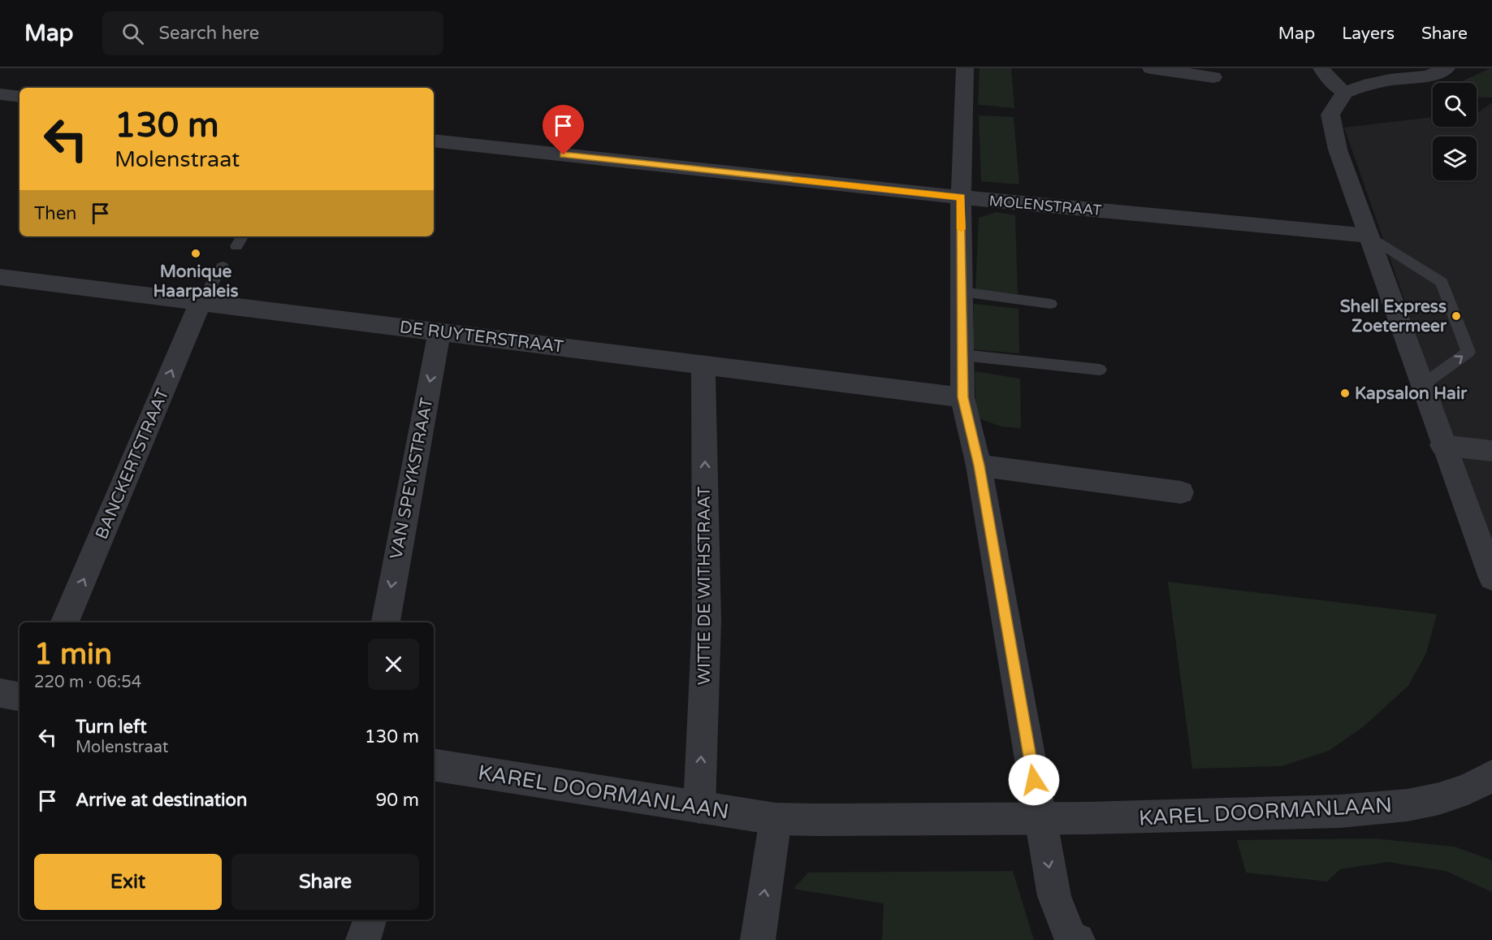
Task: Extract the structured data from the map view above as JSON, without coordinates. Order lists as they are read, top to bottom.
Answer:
{
  "streets": {
    "street": [
      "MOLENSTRAAT",
      "DE RUYTERSTRAAT",
      "BANCKERTSTRAAT",
      "VAN SPEYKSTRAAT",
      "WITTE DE WITHSTRAAT",
      "KAREL DOORMANLAAN"
    ]
  },
  "crossings": [
    ["DE RUYTERSTRAAT", "BANCKERTSTRAAT"],
    ["DE RUYTERSTRAAT", "VAN SPEYKSTRAAT"],
    ["DE RUYTERSTRAAT", "WITTE DE WITHSTRAAT"],
    ["WITTE DE WITHSTRAAT", "KAREL DOORMANLAAN"]
  ],
  "one_way": ["BANCKERTSTRAAT", "VAN SPEYKSTRAAT", "WITTE DE WITHSTRAAT"],
  "places": ["Monique Haarpaleis", "Shell Express Zoetermeer", "Kapsalon Hair"],
  "page": {
    "header": "Map",
    "search": "Search here",
    "nav": ["Map", "Layers", "Share"],
    "turn": ["130 m", "Molenstraat"],
    "then": "Then",
    "heading": ["1 min", "220 m · 06:54"],
    "list": [
      {
        "name": "Turn left",
        "note": "Molenstraat",
        "value": "130 m"
      },
      {
        "name": "Arrive at destination",
        "value": "90 m"
      }
    ],
    "buttons": ["Exit", "Share"]
  }
}
